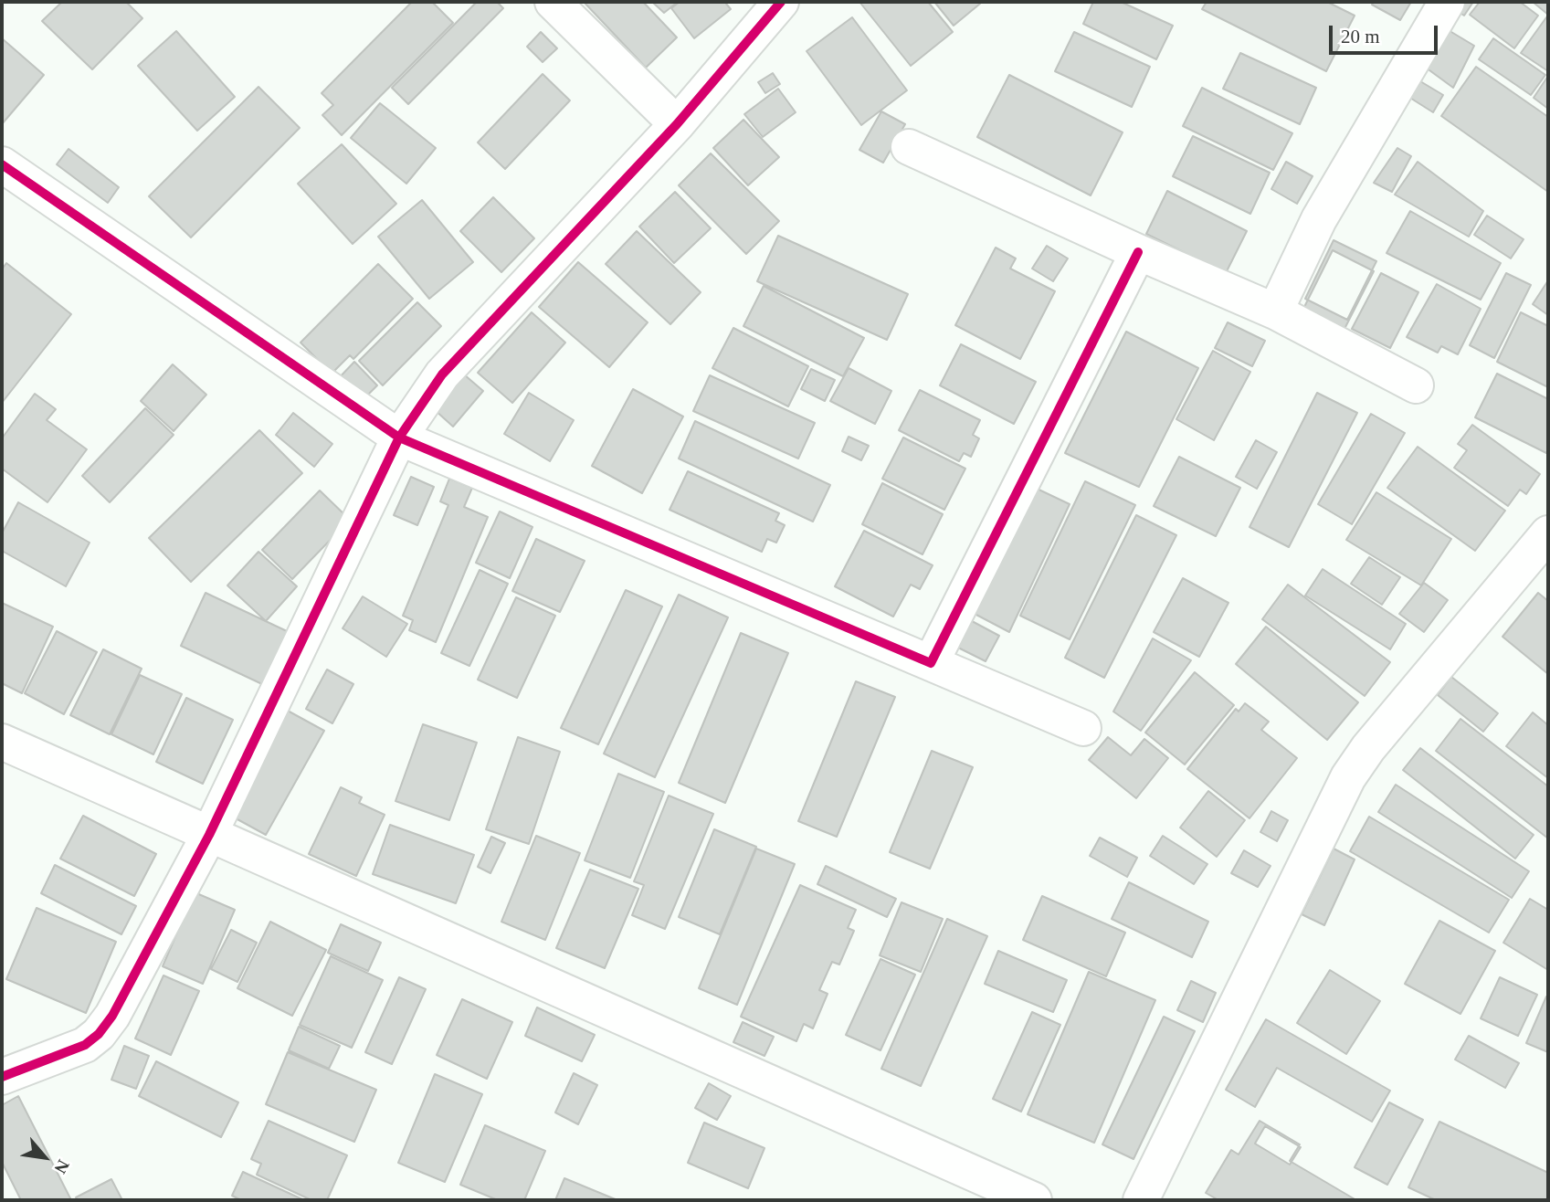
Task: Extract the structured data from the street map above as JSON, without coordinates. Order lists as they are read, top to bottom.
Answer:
{
  "scale_bar": "20 m",
  "north": "bottom right"
}
